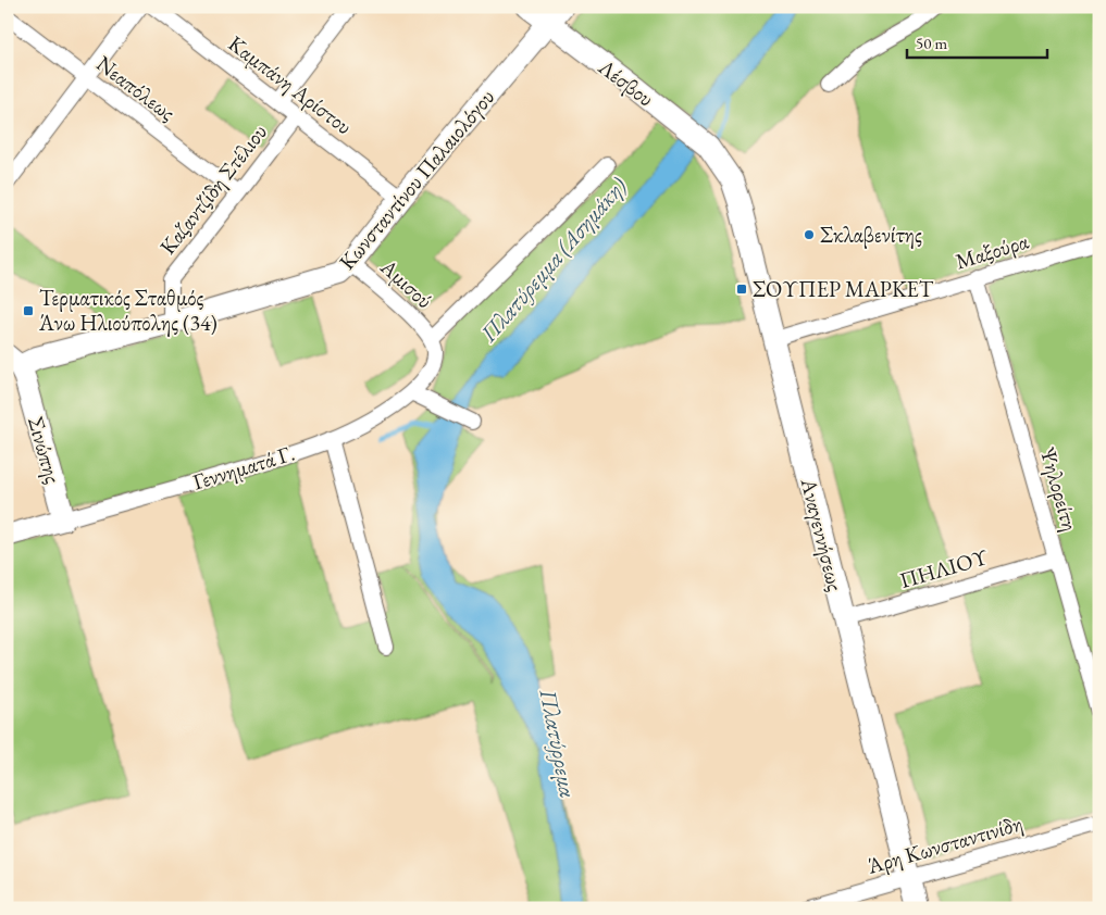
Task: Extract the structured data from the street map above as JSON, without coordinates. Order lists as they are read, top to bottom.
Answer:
{
  "streets": {
    "main road": [
      "Λέσβου",
      "Κωνσταντίνου Παλαιολόγου",
      "Σινώπης",
      "Γεννηματά Γ.",
      "Αναγεννήσεως"
    ],
    "street": [
      "Καμπάνη Αρίστου",
      "Νεαπόλεως",
      "Καζαντζίδη Στέλιου",
      "Μαξούρα",
      "Αμισού",
      "Ψηλορείτη",
      "ΠΗΛΙΟΥ",
      "Άρη Κωνσταντινίδη"
    ]
  },
  "crossings": [
    ["Λέσβου", "Κωνσταντίνου Παλαιολόγου"],
    ["Λέσβου", "Αναγεννήσεως"],
    ["Καμπάνη Αρίστου", "Κωνσταντίνου Παλαιολόγου"],
    ["Καμπάνη Αρίστου", "Καζαντζίδη Στέλιου"],
    ["Νεαπόλεως", "Καζαντζίδη Στέλιου"],
    ["Κωνσταντίνου Παλαιολόγου", "Καζαντζίδη Στέλιου"],
    ["Κωνσταντίνου Παλαιολόγου", "Αμισού"],
    ["Κωνσταντίνου Παλαιολόγου", "Σινώπης"],
    ["Μαξούρα", "Ψηλορείτη"],
    ["Μαξούρα", "Αναγεννήσεως"],
    ["Αμισού", "Γεννηματά Γ."],
    ["Σινώπης", "Γεννηματά Γ."],
    ["Ψηλορείτη", "ΠΗΛΙΟΥ"],
    ["Αναγεννήσεως", "ΠΗΛΙΟΥ"],
    ["Αναγεννήσεως", "Άρη Κωνσταντινίδη"]
  ],
  "water": ["Πλατύρεμμα (Ασημάκη)", "Πλατύρρεμα"],
  "places": {
    "other": ["Σκλαβενίτης"],
    "transit": ["ΣΟΥΠΕΡ ΜΑΡΚΕΤ", "Τερματικός Σταθμός Άνω Ηλιούπολης (34)"]
  },
  "scale_bar": "50 m"
}
